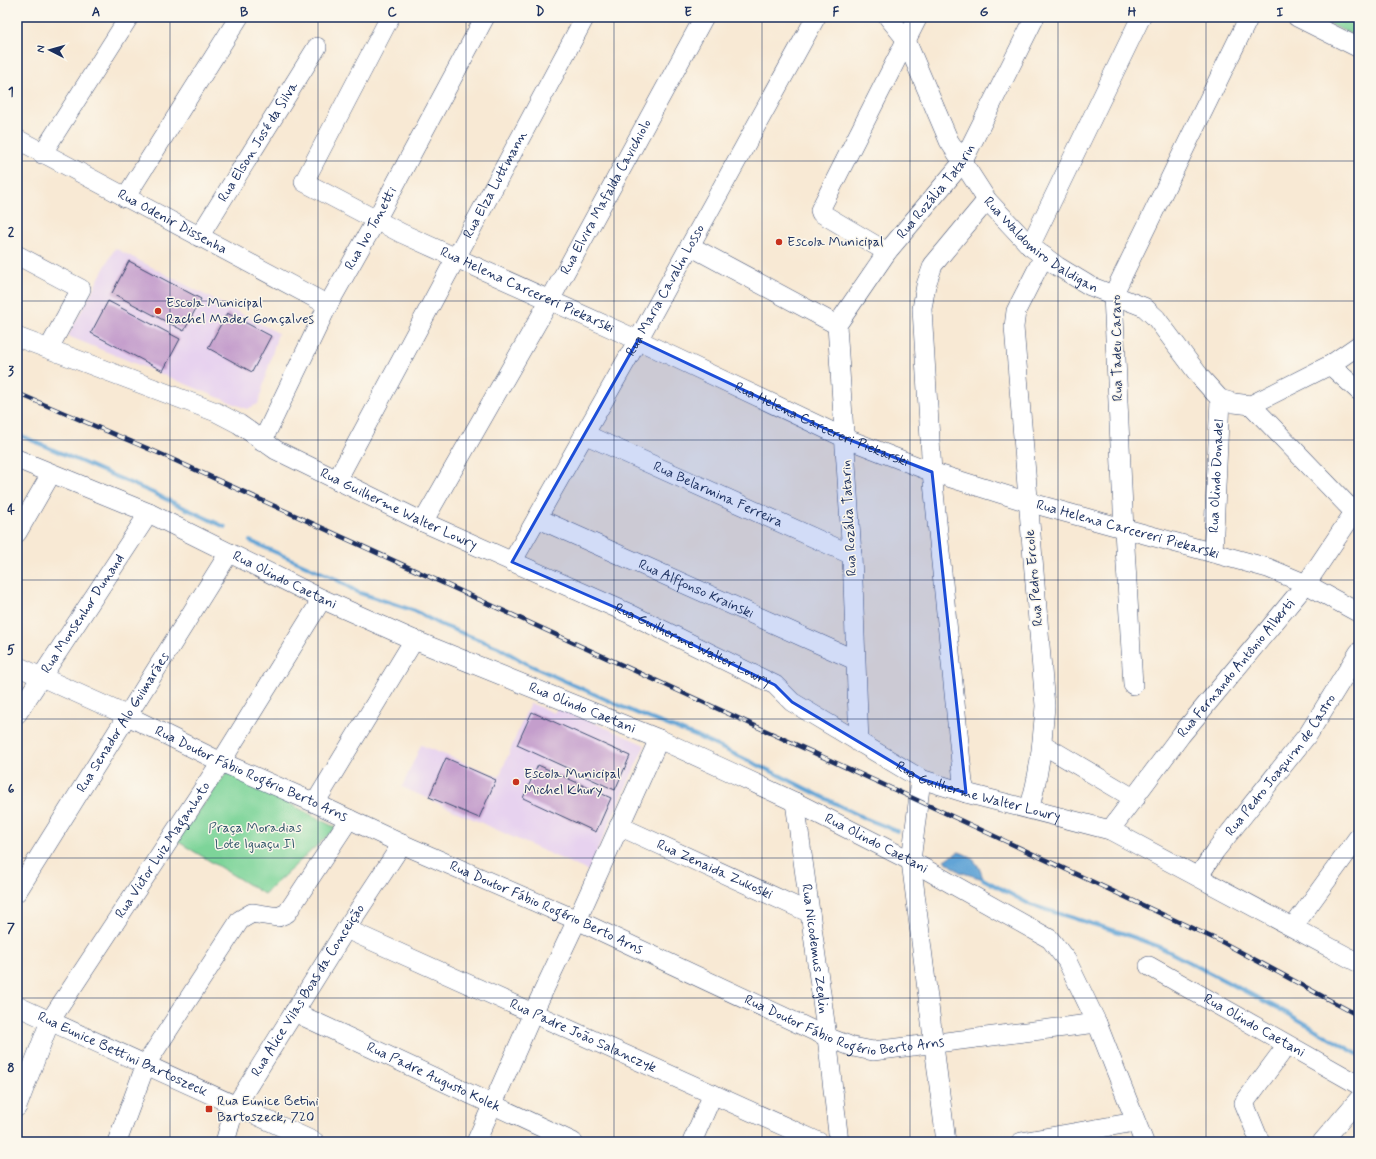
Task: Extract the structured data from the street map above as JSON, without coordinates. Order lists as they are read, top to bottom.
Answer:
{
  "streets": {
    "street": [
      "Rua Elson José da Silva",
      "Rua Elza Luttmann",
      "Rua Rozália Tatarin",
      "Rua Elvira Mafalda Cavichiolo",
      "Rua Odenir Dissenha",
      "Rua Ivo Tonetti",
      "Rua Waldomiro Daldigan",
      "Rua Helena Carcereri Piekarski",
      "Rua Maria Cavalin Losso",
      "Rua Tadeu Cararo",
      "Rua Olindo Donadel",
      "Rua Belarmina Ferreira",
      "Rua Guilherme Walter Lowry",
      "Rua Pedro Ercole",
      "Rua Olindo Caetani",
      "Rua Alffonso Krainski",
      "Rua Monsenhor Dunand",
      "Rua Fernando Antônio Alberti",
      "Rua Senador Alo Guimarães",
      "Rua Pedro Joaquim de Castro",
      "Rua Doutor Fábio Rogério Berto Arns",
      "Rua Victor Luiz Maganhoto",
      "Rua Zenaida Zukoski",
      "Rua Nicodemus Zeglin",
      "Rua Alice Vilas Boas da Conceição",
      "Rua Padre João Salanczyk",
      "Rua Eunice Bettini Bartoszeck",
      "Rua Padre Augusto Kolek"
    ]
  },
  "crossings": [
    ["Rua Elson José da Silva", "Rua Odenir Dissenha"],
    ["Rua Elza Luttmann", "Rua Helena Carcereri Piekarski"],
    ["Rua Elza Luttmann", "Rua Guilherme Walter Lowry"],
    ["Rua Rozália Tatarin", "Rua Waldomiro Daldigan"],
    ["Rua Rozália Tatarin", "Rua Helena Carcereri Piekarski"],
    ["Rua Rozália Tatarin", "Rua Belarmina Ferreira"],
    ["Rua Rozália Tatarin", "Rua Guilherme Walter Lowry"],
    ["Rua Rozália Tatarin", "Rua Alffonso Krainski"],
    ["Rua Elvira Mafalda Cavichiolo", "Rua Helena Carcereri Piekarski"],
    ["Rua Elvira Mafalda Cavichiolo", "Rua Guilherme Walter Lowry"],
    ["Rua Odenir Dissenha", "Rua Ivo Tonetti"],
    ["Rua Ivo Tonetti", "Rua Helena Carcereri Piekarski"],
    ["Rua Ivo Tonetti", "Rua Guilherme Walter Lowry"],
    ["Rua Waldomiro Daldigan", "Rua Tadeu Cararo"],
    ["Rua Waldomiro Daldigan", "Rua Olindo Donadel"],
    ["Rua Waldomiro Daldigan", "Rua Pedro Ercole"],
    ["Rua Helena Carcereri Piekarski", "Rua Maria Cavalin Losso"],
    ["Rua Helena Carcereri Piekarski", "Rua Tadeu Cararo"],
    ["Rua Helena Carcereri Piekarski", "Rua Olindo Donadel"],
    ["Rua Helena Carcereri Piekarski", "Rua Pedro Ercole"],
    ["Rua Helena Carcereri Piekarski", "Rua Fernando Antônio Alberti"],
    ["Rua Maria Cavalin Losso", "Rua Belarmina Ferreira"],
    ["Rua Maria Cavalin Losso", "Rua Guilherme Walter Lowry"],
    ["Rua Maria Cavalin Losso", "Rua Alffonso Krainski"],
    ["Rua Guilherme Walter Lowry", "Rua Pedro Ercole"],
    ["Rua Guilherme Walter Lowry", "Rua Fernando Antônio Alberti"],
    ["Rua Guilherme Walter Lowry", "Rua Pedro Joaquim de Castro"],
    ["Rua Olindo Caetani", "Rua Monsenhor Dunand"],
    ["Rua Olindo Caetani", "Rua Senador Alo Guimarães"],
    ["Rua Olindo Caetani", "Rua Doutor Fábio Rogério Berto Arns"],
    ["Rua Olindo Caetani", "Rua Victor Luiz Maganhoto"],
    ["Rua Olindo Caetani", "Rua Nicodemus Zeglin"],
    ["Rua Monsenhor Dunand", "Rua Doutor Fábio Rogério Berto Arns"],
    ["Rua Senador Alo Guimarães", "Rua Doutor Fábio Rogério Berto Arns"],
    ["Rua Doutor Fábio Rogério Berto Arns", "Rua Victor Luiz Maganhoto"],
    ["Rua Doutor Fábio Rogério Berto Arns", "Rua Nicodemus Zeglin"],
    ["Rua Doutor Fábio Rogério Berto Arns", "Rua Alice Vilas Boas da Conceição"],
    ["Rua Victor Luiz Maganhoto", "Rua Eunice Bettini Bartoszeck"],
    ["Rua Zenaida Zukoski", "Rua Nicodemus Zeglin"],
    ["Rua Alice Vilas Boas da Conceição", "Rua Padre João Salanczyk"],
    ["Rua Alice Vilas Boas da Conceição", "Rua Eunice Bettini Bartoszeck"],
    ["Rua Alice Vilas Boas da Conceição", "Rua Padre Augusto Kolek"]
  ],
  "parks": ["Praça Moradias Lote Iguaçu II"],
  "places": {
    "other": ["Escola Municipal", "Escola Municipal Rachel Mader Gonçalves", "Escola Municipal Michel Khury"],
    "transit": ["Rua Eunice Betini Bartoszeck, 720"]
  },
  "north": "left",
  "grid": {
    "columns": [
      "A",
      "B",
      "C",
      "D",
      "E",
      "F",
      "G",
      "H",
      "I"
    ],
    "rows": [
      "1",
      "2",
      "3",
      "4",
      "5",
      "6",
      "7",
      "8"
    ]
  }
}
